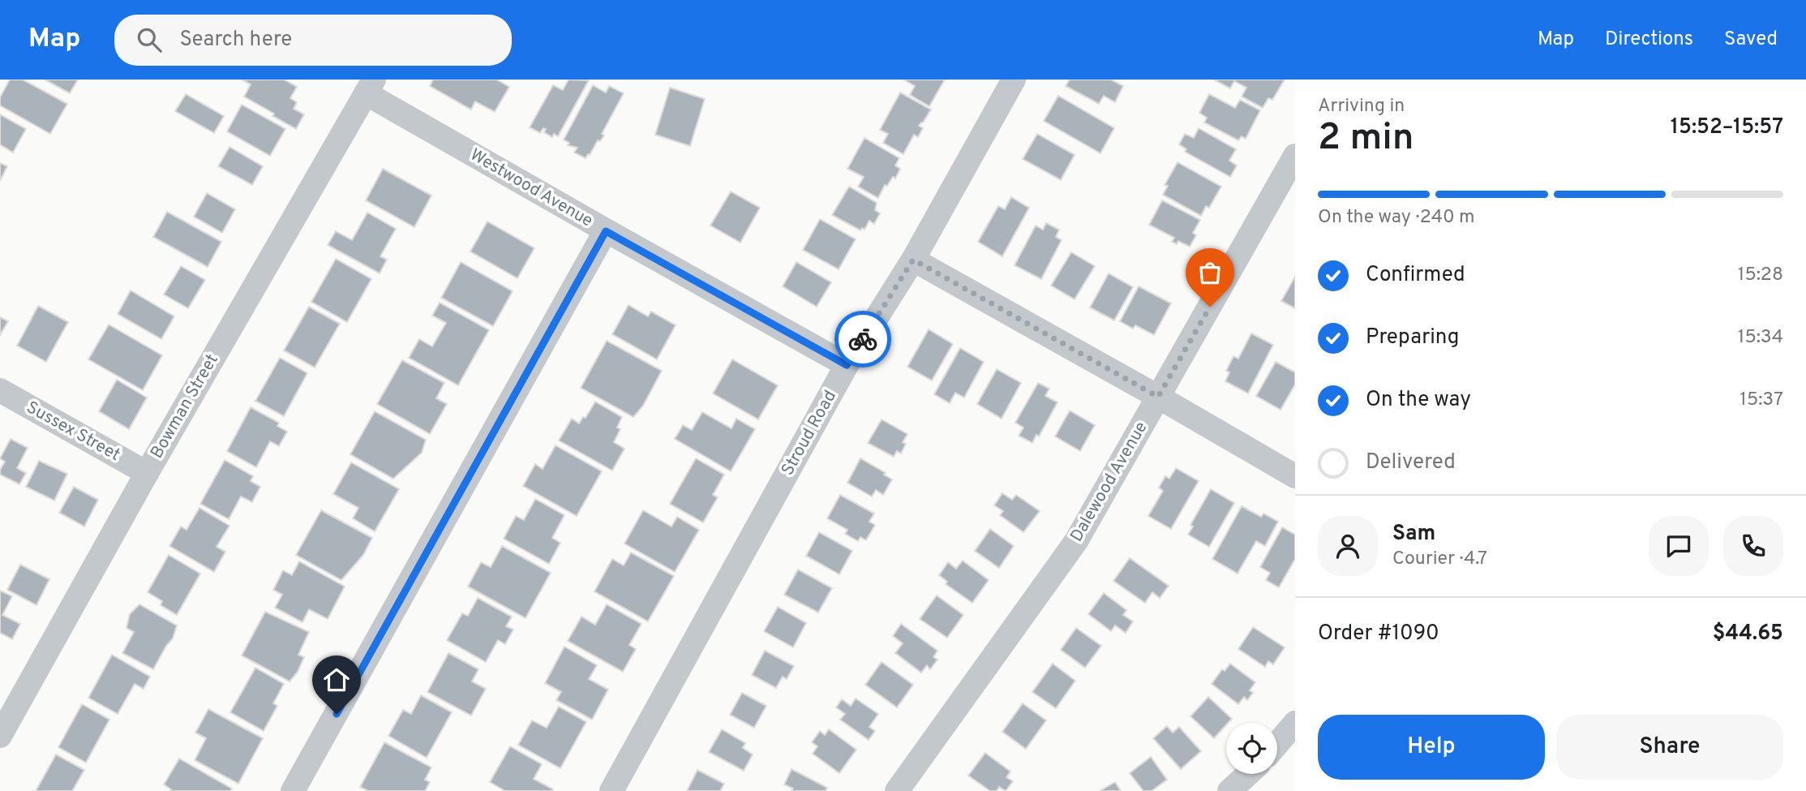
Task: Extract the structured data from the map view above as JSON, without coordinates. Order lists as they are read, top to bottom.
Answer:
{
  "streets": {
    "street": [
      "Westwood Avenue",
      "Bowman Street",
      "Sussex Street",
      "Stroud Road",
      "Dalewood Avenue"
    ]
  },
  "crossings": [
    ["Westwood Avenue", "Bowman Street"],
    ["Westwood Avenue", "Stroud Road"],
    ["Bowman Street", "Sussex Street"]
  ],
  "page": {
    "header": "Map",
    "search": "Search here",
    "nav": ["Map", "Directions", "Saved"],
    "heading": ["2 min", "Arriving in", "15:52–15:57"],
    "panel": [
      "Sam",
      "Courier · 4.7",
      "Order #1090",
      "$44.65"
    ],
    "bar": "On the way · 240 m",
    "list": [
      ["Confirmed", "15:28"],
      ["Preparing", "15:34"],
      ["On the way", "15:37"],
      "Delivered"
    ],
    "buttons": ["Help", "Share"]
  }
}
